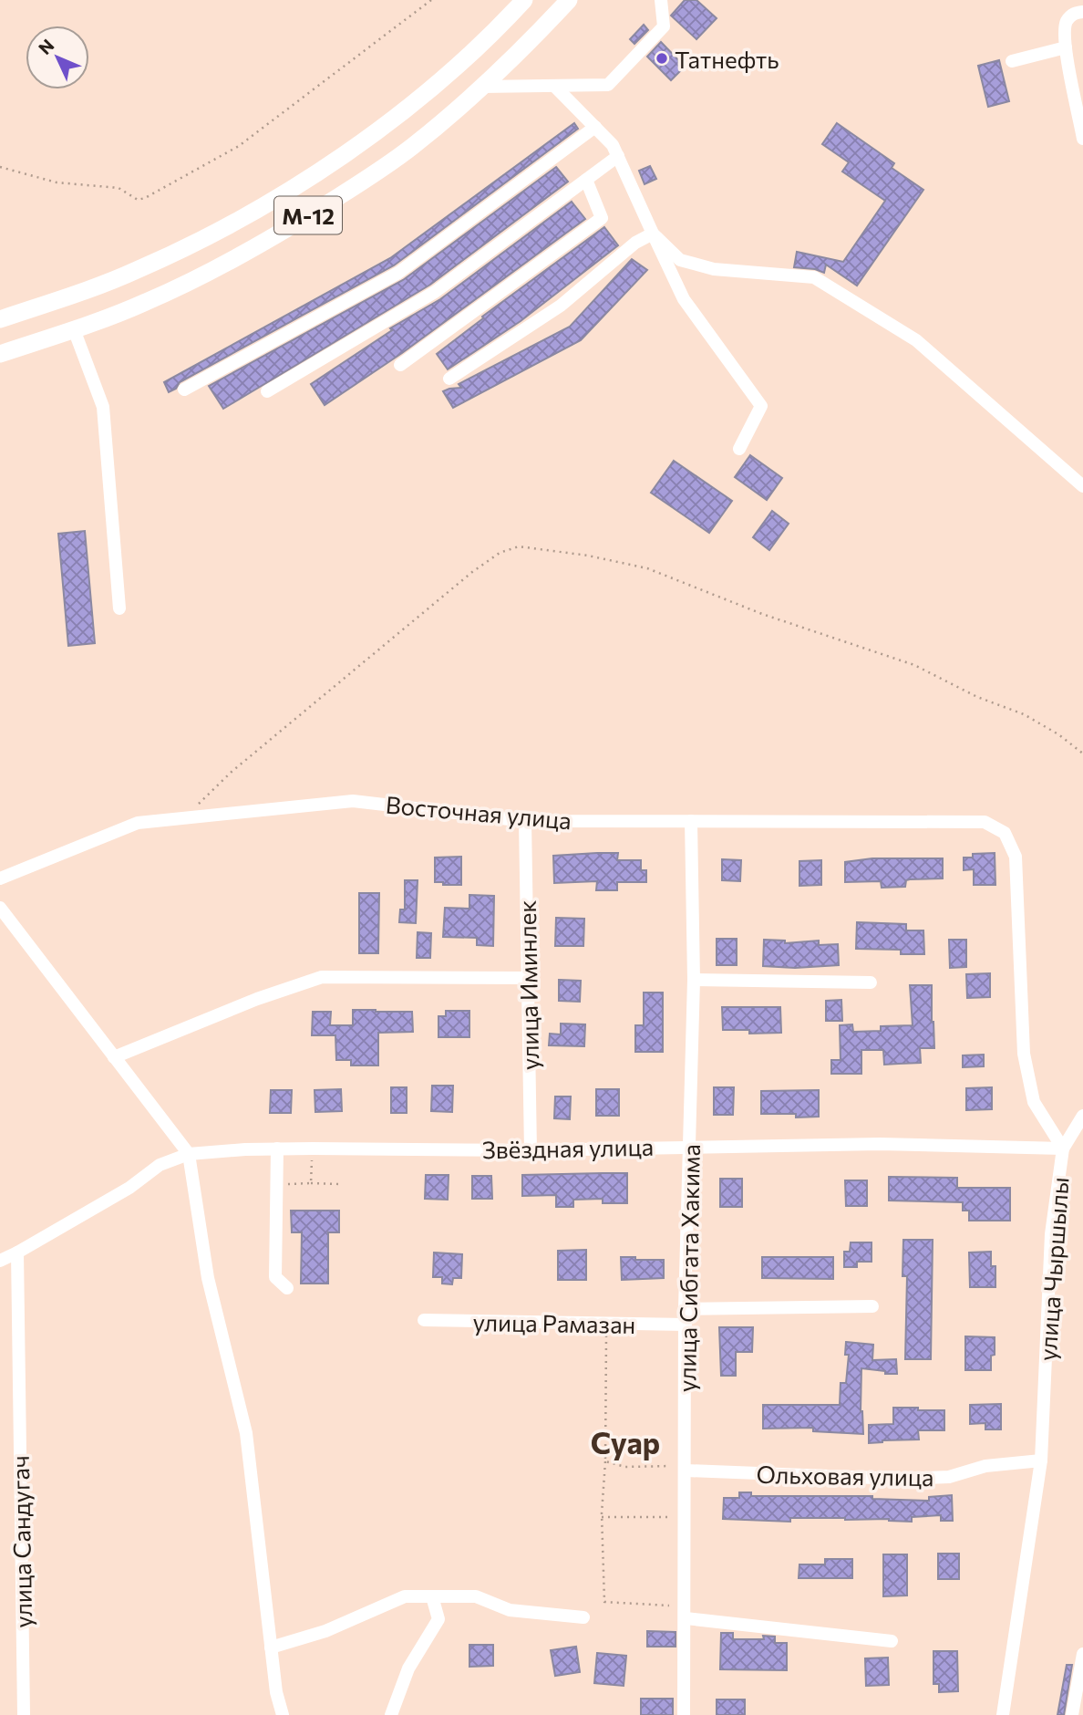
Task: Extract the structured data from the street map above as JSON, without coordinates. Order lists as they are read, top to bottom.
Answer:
{
  "streets": {
    "main road": ["М-12"],
    "street": [
      "Восточная улица",
      "улица Иминлек",
      "Звёздная улица",
      "улица Сибгата Хакима",
      "улица Чыршылы",
      "улица Рамазан",
      "Ольховая улица",
      "улица Сандугач"
    ]
  },
  "crossings": [
    ["Восточная улица", "улица Иминлек"],
    ["Восточная улица", "улица Сибгата Хакима"],
    ["Восточная улица", "улица Чыршылы"],
    ["улица Иминлек", "Звёздная улица"],
    ["Звёздная улица", "улица Сибгата Хакима"],
    ["Звёздная улица", "улица Чыршылы"],
    ["Звёздная улица", "улица Сандугач"],
    ["улица Сибгата Хакима", "улица Рамазан"],
    ["улица Сибгата Хакима", "Ольховая улица"],
    ["улица Чыршылы", "Ольховая улица"]
  ],
  "districts": ["Суар"],
  "places": ["Татнефть"],
  "north": "top left"
}
